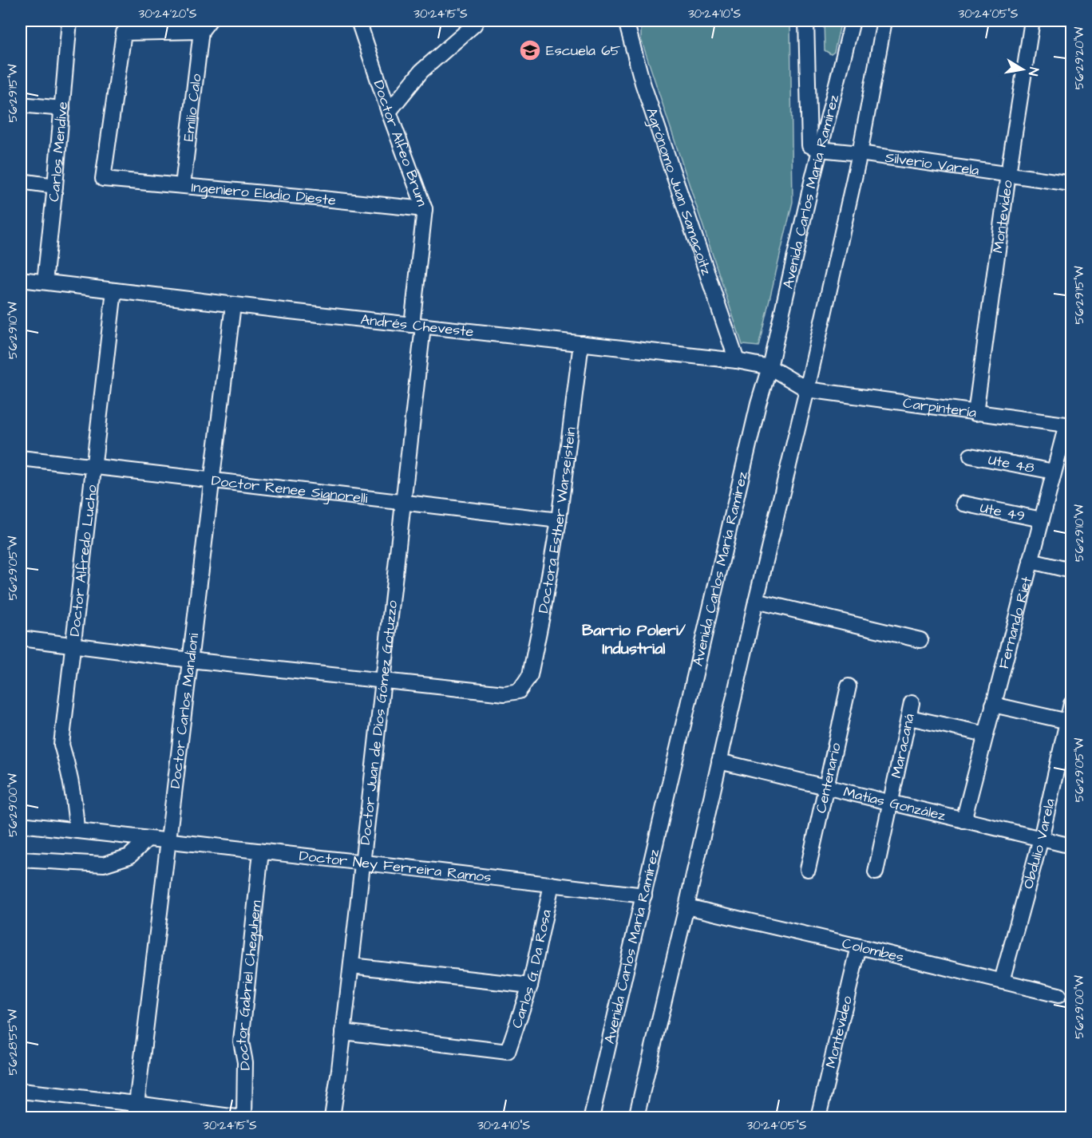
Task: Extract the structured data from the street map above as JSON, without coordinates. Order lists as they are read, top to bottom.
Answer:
{
  "streets": {
    "street": [
      "Emilio Calo",
      "Doctor Alfeo Brum",
      "Carlos Mendive",
      "Silverio Varela",
      "Agrónomo Juan Samacoitz",
      "Avenida Carlos María Ramírez",
      "Ingeniero Eladio Dieste",
      "Montevideo",
      "Andrés Cheveste",
      "Carpintería",
      "Ute 48",
      "Doctor Renee Signorelli",
      "Ute 49",
      "Doctora Esther Warsejstein",
      "Doctor Alfredo Lucho",
      "Fernando Riet",
      "Doctor Carlos Mandioni",
      "Doctor Juan de Dios Gómez Gotuzzo",
      "Maracaná",
      "Centenario",
      "Matías González",
      "Obdulio Varela",
      "Doctor Ney Ferreira Ramos",
      "Colombes",
      "Carlos G. Da Rosa",
      "Doctor Gabriel Cheguhem"
    ]
  },
  "crossings": [
    ["Emilio Calo", "Ingeniero Eladio Dieste"],
    ["Doctor Alfeo Brum", "Ingeniero Eladio Dieste"],
    ["Doctor Alfeo Brum", "Andrés Cheveste"],
    ["Doctor Alfeo Brum", "Doctor Juan de Dios Gómez Gotuzzo"],
    ["Carlos Mendive", "Andrés Cheveste"],
    ["Silverio Varela", "Avenida Carlos María Ramírez"],
    ["Silverio Varela", "Montevideo"],
    ["Agrónomo Juan Samacoitz", "Andrés Cheveste"],
    ["Avenida Carlos María Ramírez", "Andrés Cheveste"],
    ["Avenida Carlos María Ramírez", "Doctor Ney Ferreira Ramos"],
    ["Montevideo", "Carpintería"],
    ["Montevideo", "Colombes"],
    ["Andrés Cheveste", "Carpintería"],
    ["Andrés Cheveste", "Doctora Esther Warsejstein"],
    ["Andrés Cheveste", "Doctor Alfredo Lucho"],
    ["Andrés Cheveste", "Doctor Carlos Mandioni"],
    ["Andrés Cheveste", "Doctor Juan de Dios Gómez Gotuzzo"],
    ["Carpintería", "Fernando Riet"],
    ["Ute 48", "Fernando Riet"],
    ["Doctor Renee Signorelli", "Doctora Esther Warsejstein"],
    ["Doctor Renee Signorelli", "Doctor Alfredo Lucho"],
    ["Doctor Renee Signorelli", "Doctor Carlos Mandioni"],
    ["Doctor Renee Signorelli", "Doctor Juan de Dios Gómez Gotuzzo"],
    ["Ute 49", "Fernando Riet"],
    ["Doctora Esther Warsejstein", "Doctor Juan de Dios Gómez Gotuzzo"],
    ["Doctor Alfredo Lucho", "Doctor Ney Ferreira Ramos"],
    ["Fernando Riet", "Maracaná"],
    ["Fernando Riet", "Matías González"],
    ["Doctor Carlos Mandioni", "Doctor Ney Ferreira Ramos"],
    ["Doctor Juan de Dios Gómez Gotuzzo", "Doctor Ney Ferreira Ramos"],
    ["Doctor Juan de Dios Gómez Gotuzzo", "Carlos G. Da Rosa"],
    ["Maracaná", "Matías González"],
    ["Centenario", "Matías González"],
    ["Matías González", "Obdulio Varela"],
    ["Obdulio Varela", "Colombes"],
    ["Doctor Ney Ferreira Ramos", "Carlos G. Da Rosa"],
    ["Doctor Ney Ferreira Ramos", "Doctor Gabriel Cheguhem"]
  ],
  "districts": ["Barrio Poleri/ Industrial"],
  "places": {
    "school or university": ["Escuela 65"]
  },
  "north": "right",
  "coordinates": [
    "30°24'20\"S",
    "30°24'15\"S",
    "30°24'10\"S",
    "30°24'05\"S",
    "56°29'20\"W",
    "56°29'15\"W",
    "56°29'10\"W",
    "56°29'05\"W",
    "56°29'00\"W",
    "56°28'55\"W"
  ]
}
